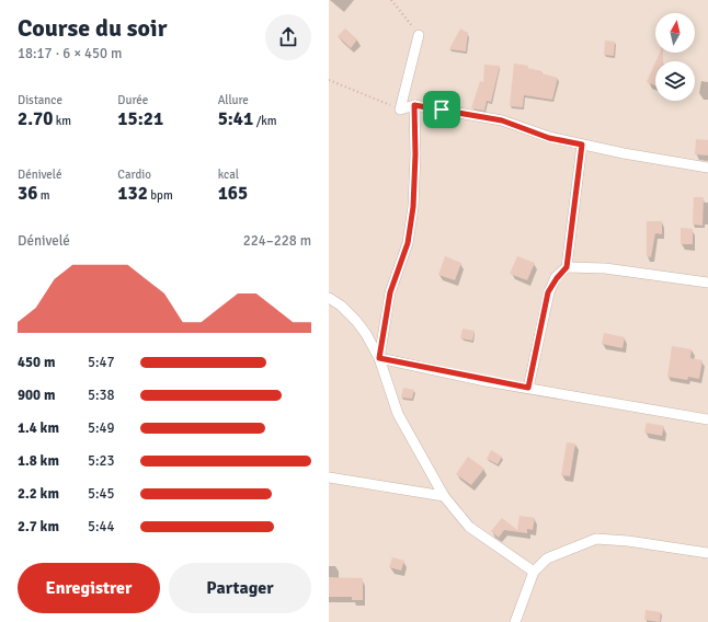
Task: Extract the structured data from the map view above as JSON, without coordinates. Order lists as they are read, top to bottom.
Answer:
{
  "north": "top",
  "page": {
    "heading": ["Course du soir", "18:17 · 6 × 450 m"],
    "stats": [
      ["Distance", "2.70 km"],
      ["Durée", "15:21"],
      ["Allure", "5:41 /km"],
      ["Dénivelé", "36 m"],
      ["Cardio", "132 bpm"],
      ["kcal", "165"]
    ],
    "chart": ["Dénivelé", "224–228 m"],
    "list": [
      {
        "name": "450 m",
        "note": "5:47"
      },
      {
        "name": "900 m",
        "note": "5:38"
      },
      {
        "name": "1.4 km",
        "note": "5:49"
      },
      {
        "name": "1.8 km",
        "note": "5:23"
      },
      {
        "name": "2.2 km",
        "note": "5:45"
      },
      {
        "name": "2.7 km",
        "note": "5:44"
      }
    ],
    "buttons": ["Enregistrer", "Partager"]
  }
}
